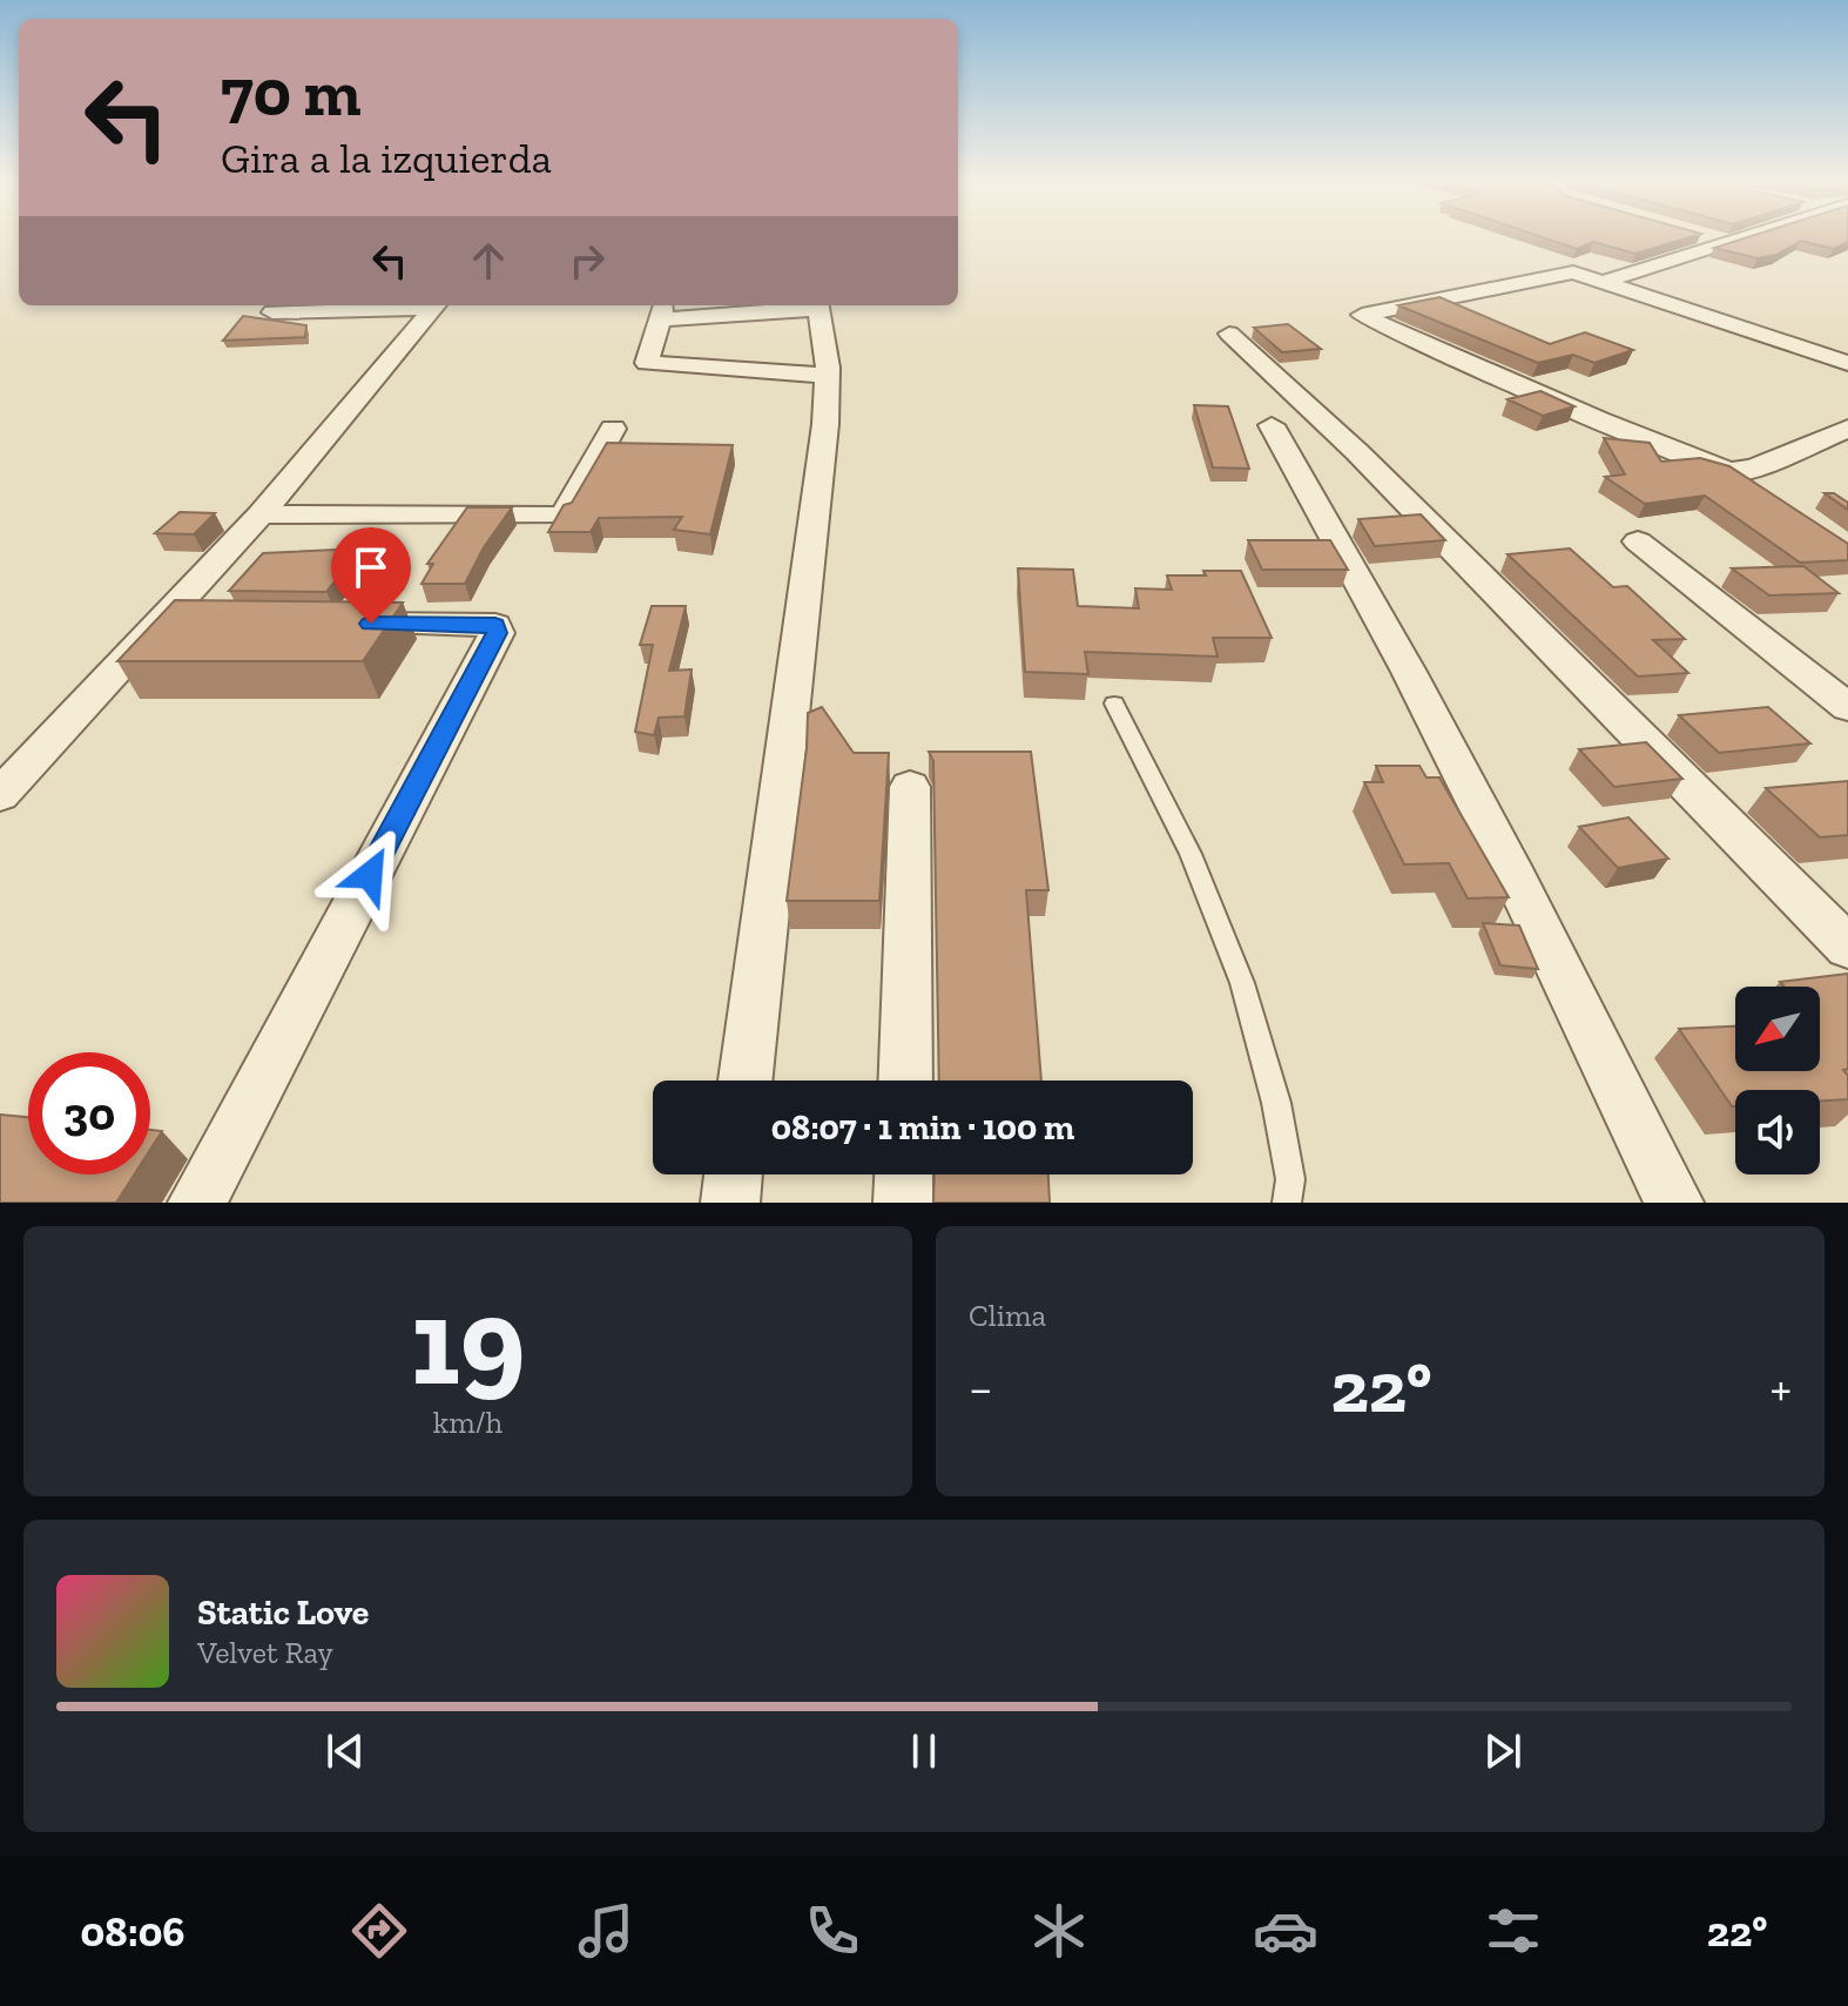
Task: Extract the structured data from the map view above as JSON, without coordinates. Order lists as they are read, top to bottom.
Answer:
{
  "north": "bottom left",
  "page": {
    "turn": ["70 m", "Gira a la izquierda"],
    "limit": "30",
    "trip": "08:07 · 1 min · 100 m",
    "tile": [
      ["19", "km/h"],
      "Clima"
    ],
    "heat": ["−", "22°", "+"],
    "song": ["Static Love", "Velvet Ray"],
    "tabs": ["08:06", "22°"]
  }
}
